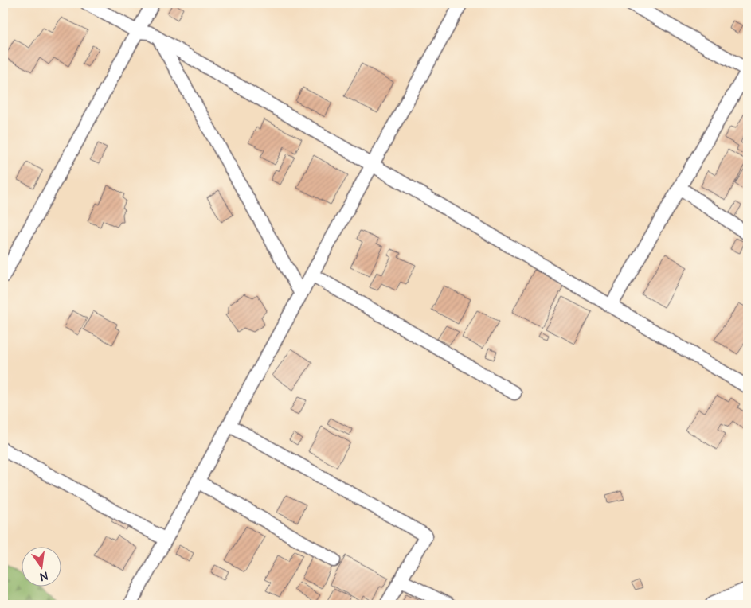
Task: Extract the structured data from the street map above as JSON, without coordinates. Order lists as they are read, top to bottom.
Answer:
{
  "north": "bottom"
}
